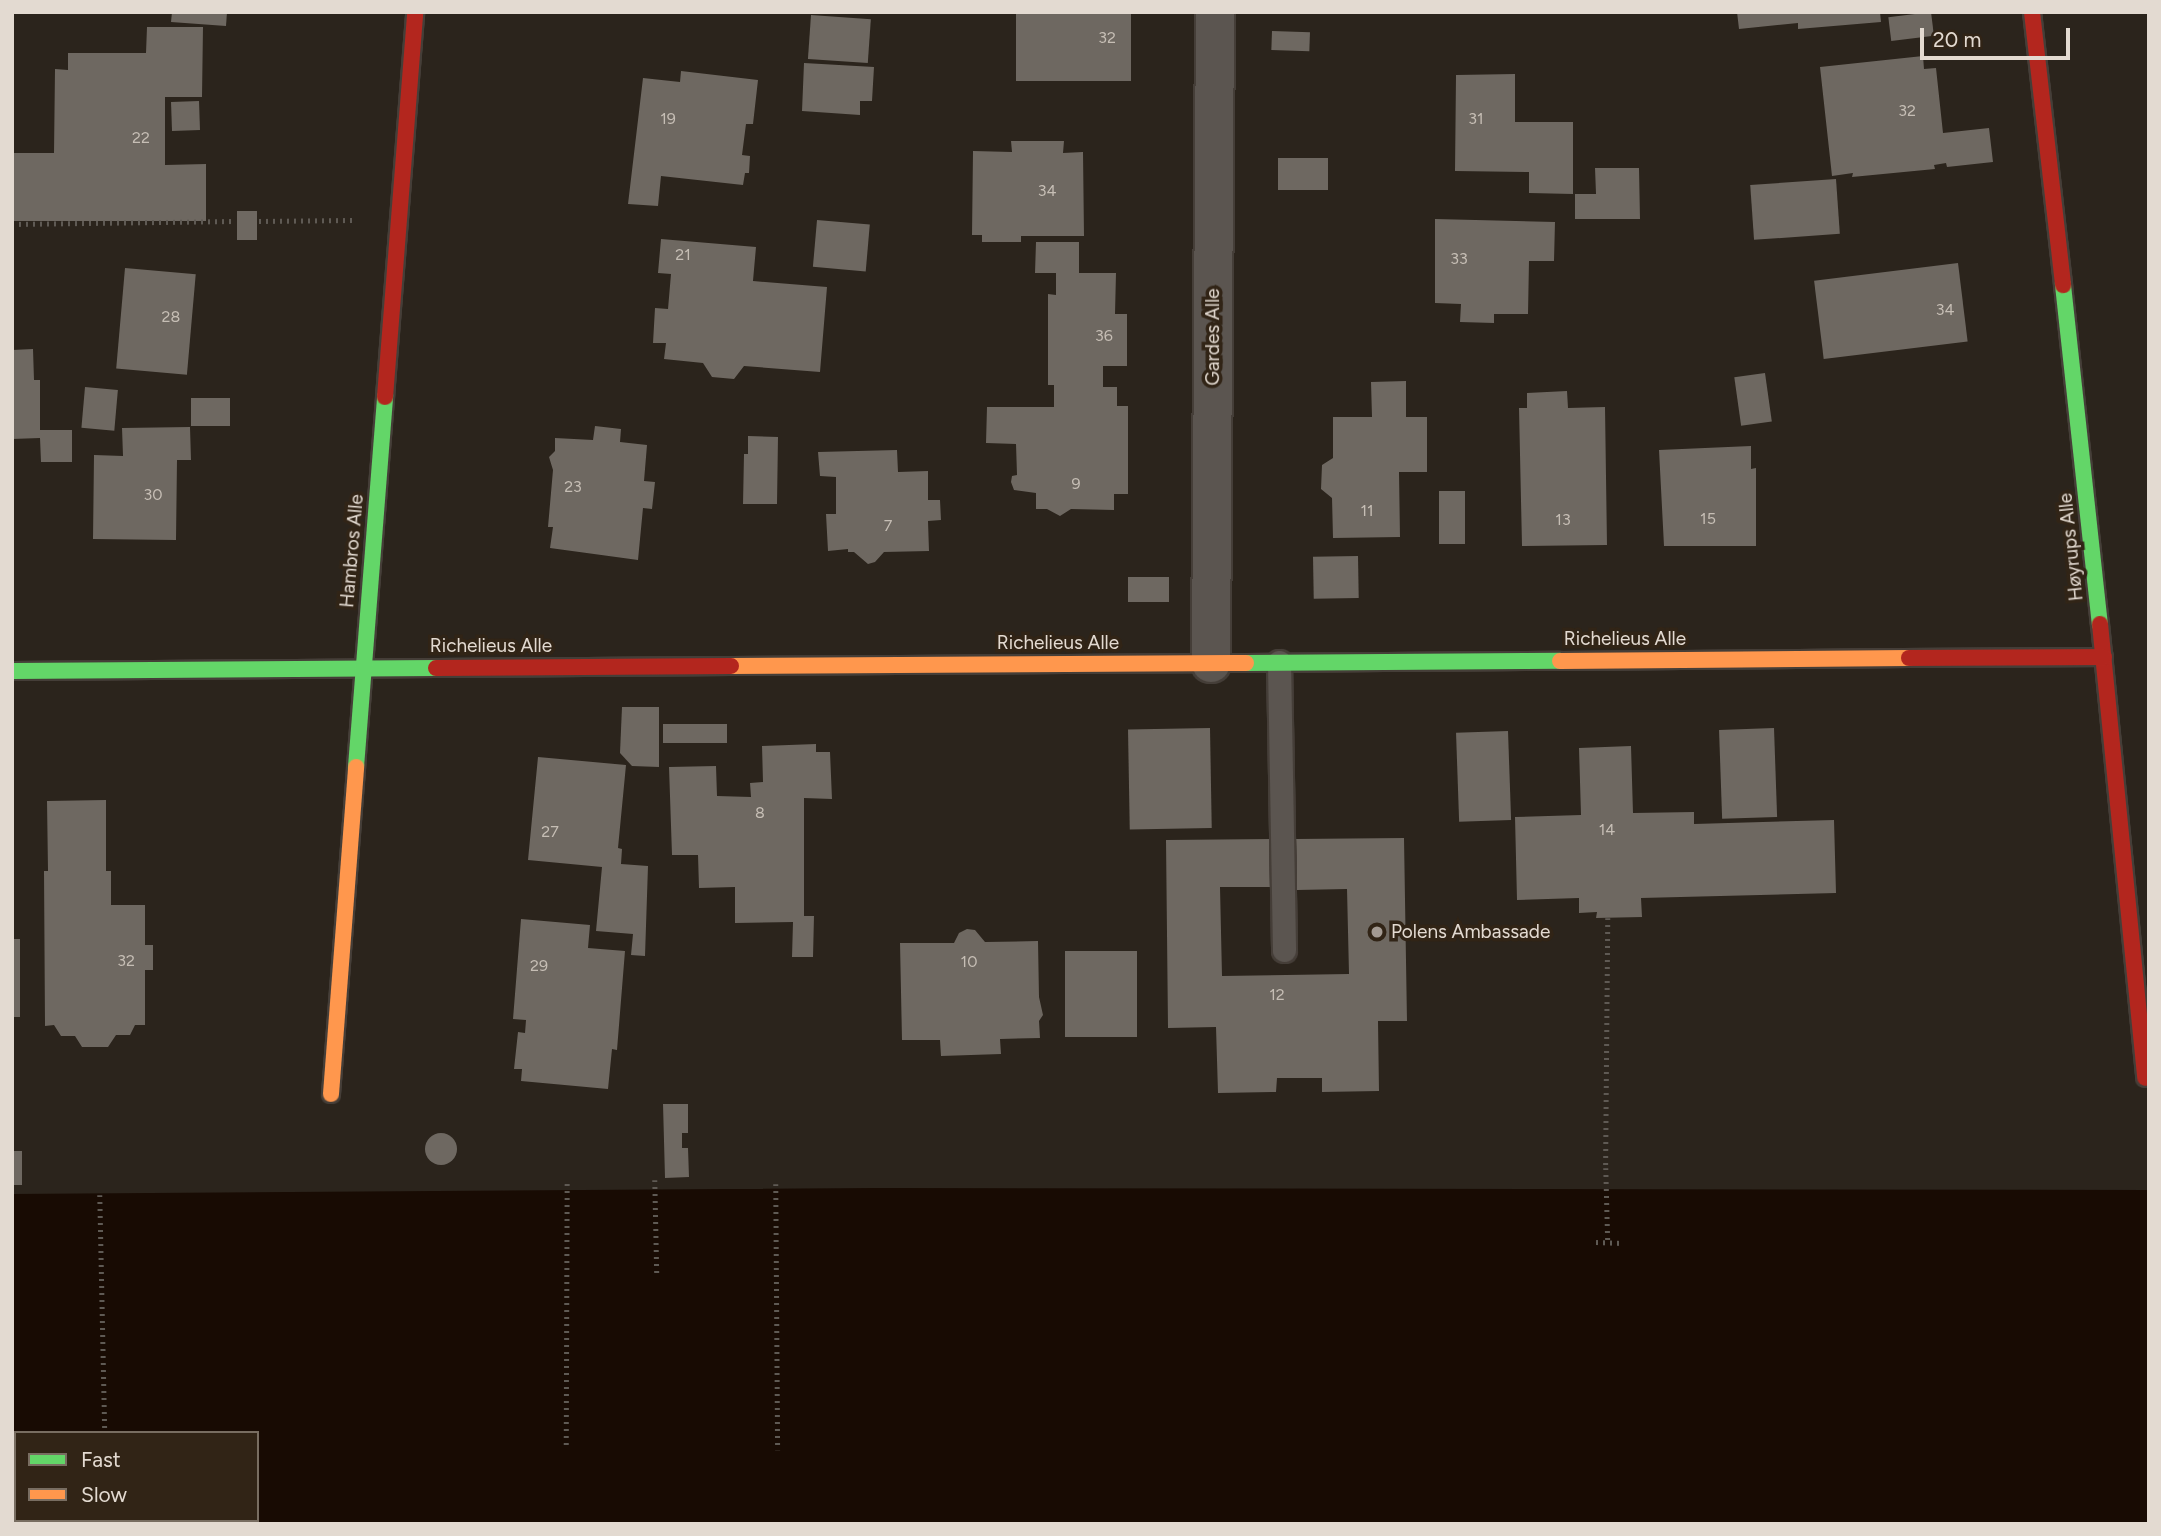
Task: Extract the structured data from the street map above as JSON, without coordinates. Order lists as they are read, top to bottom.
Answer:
{
  "streets": {
    "street": [
      "Gardes Alle",
      "Høyrups Alle",
      "Hambros Alle",
      "Richelieus Alle"
    ]
  },
  "crossings": [
    ["Gardes Alle", "Richelieus Alle"],
    ["Høyrups Alle", "Richelieus Alle"],
    ["Hambros Alle", "Richelieus Alle"]
  ],
  "places": ["Polens Ambassade"],
  "house_numbers": [
    "32",
    "32",
    "19",
    "31",
    "22",
    "34",
    "21",
    "33",
    "34",
    "28",
    "36",
    "9",
    "23",
    "30",
    "11",
    "15",
    "13",
    "7",
    "8",
    "14",
    "27",
    "32",
    "10",
    "29",
    "12"
  ],
  "legend": ["Fast", "Slow"],
  "scale_bar": "20 m"
}
